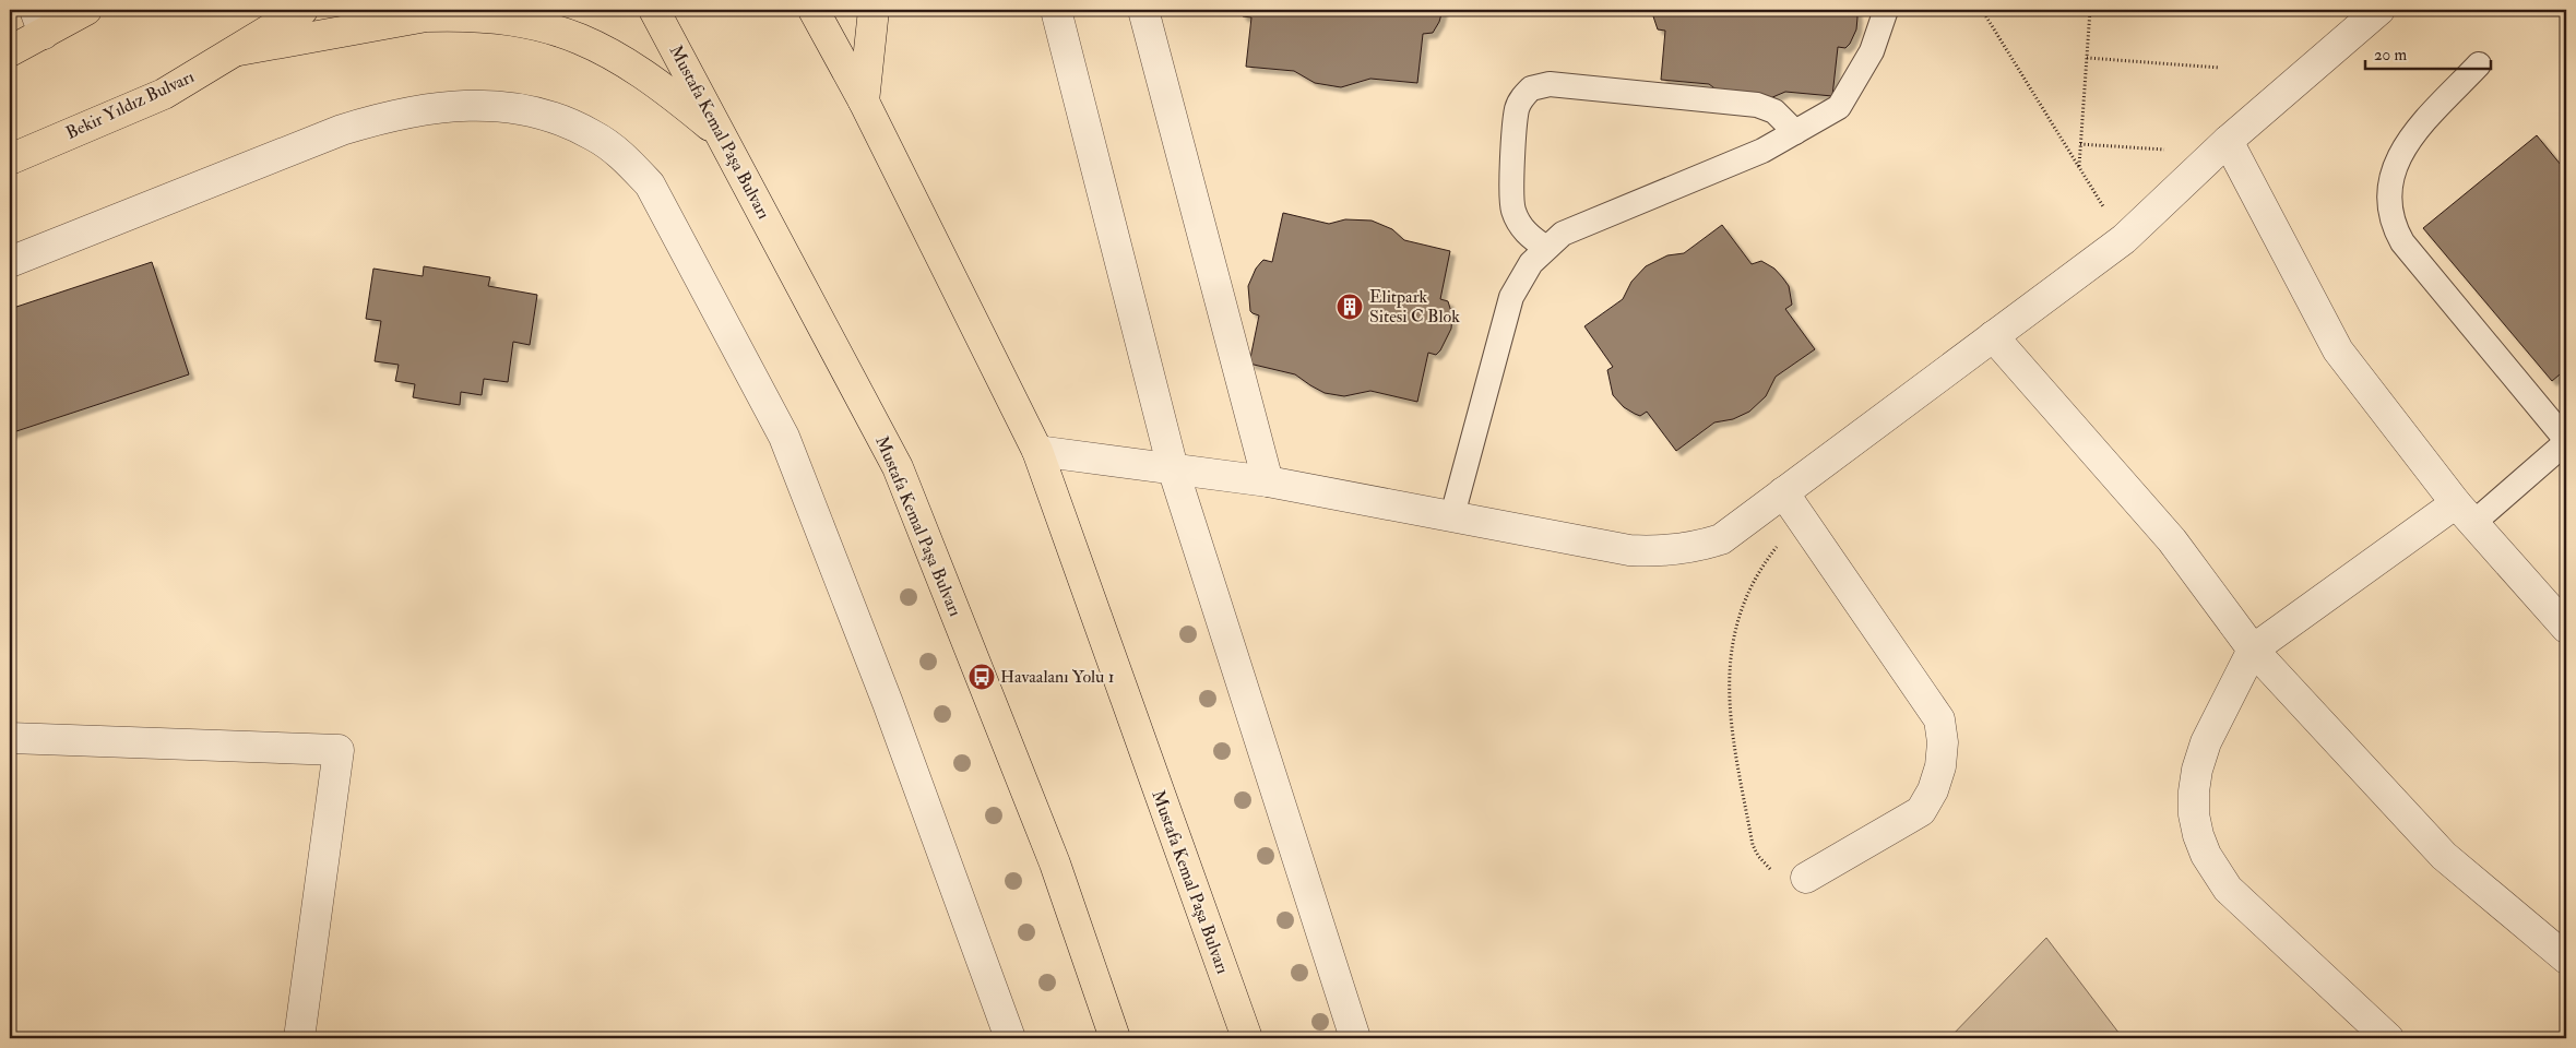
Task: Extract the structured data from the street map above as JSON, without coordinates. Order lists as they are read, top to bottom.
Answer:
{
  "streets": {
    "main road": ["Bekir Yıldız Bulvarı", "Mustafa Kemal Paşa Bulvarı"]
  },
  "places": {
    "building": ["Elitpark Sitesi C Blok"],
    "bus stop": ["Havaalanı Yolu 1"]
  },
  "scale_bar": "20 m"
}
